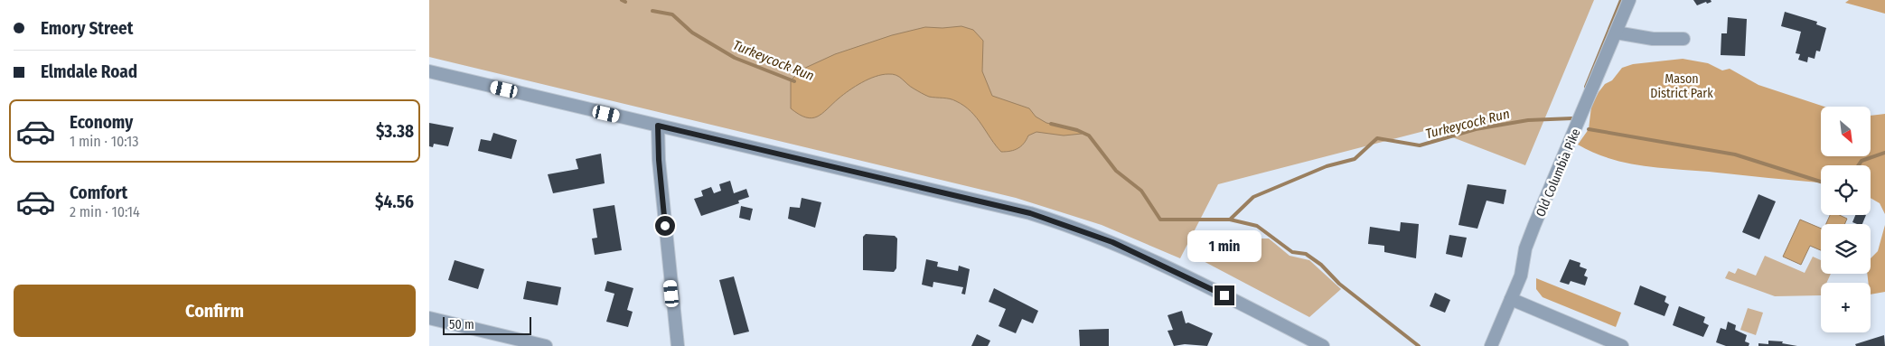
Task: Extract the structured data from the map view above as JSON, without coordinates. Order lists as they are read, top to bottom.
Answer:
{
  "streets": {
    "street": ["Old Columbia Pike"]
  },
  "water": ["Turkeycock Run"],
  "parks": ["Mason District Park"],
  "scale_bar": "50 m",
  "north": "bottom right",
  "page": {
    "banner": ["Emory Street", "Elmdale Road"],
    "list": [
      {
        "name": "Economy",
        "note": "1 min · 10:13",
        "value": "$3.38"
      },
      {
        "name": "Comfort",
        "note": "2 min · 10:14",
        "value": "$4.56"
      }
    ],
    "map_buttons": "+",
    "bubble": "1 min",
    "buttons": "Confirm",
    "scale": "50 m"
  }
}
